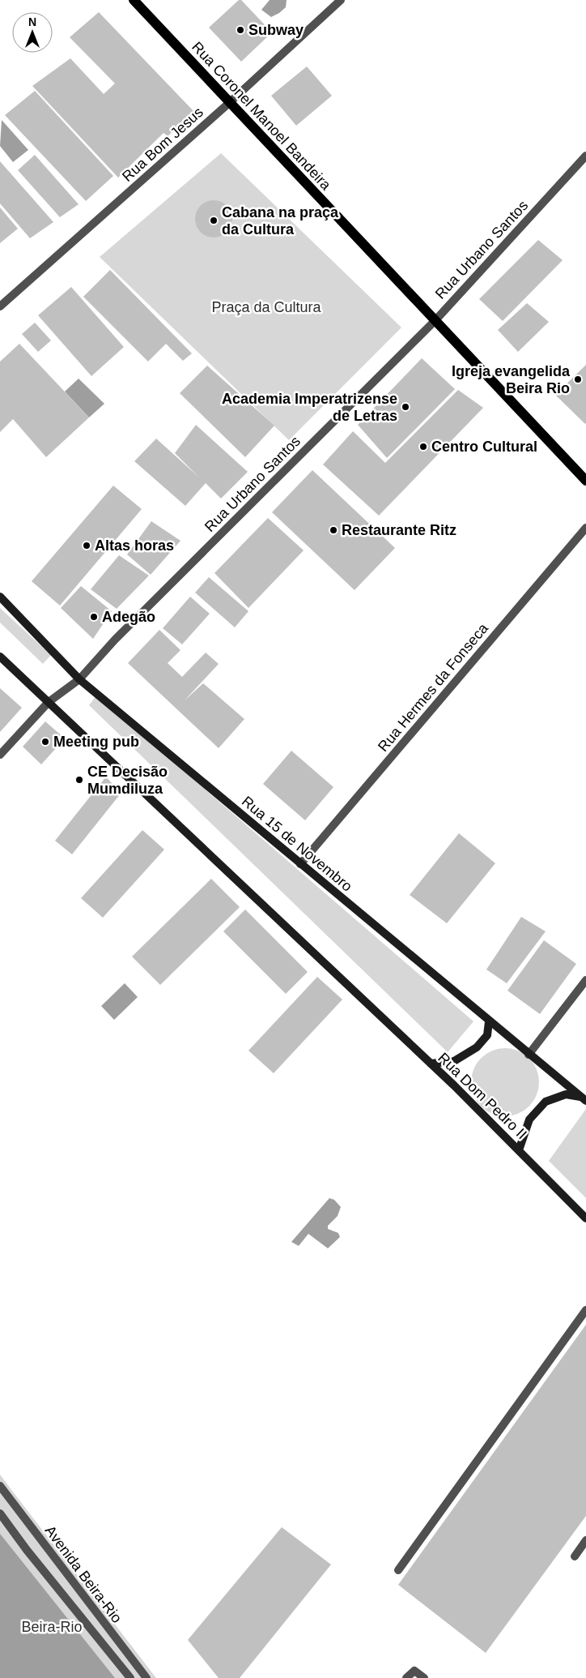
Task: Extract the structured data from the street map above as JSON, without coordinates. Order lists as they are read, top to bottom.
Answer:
{
  "streets": {
    "main road": ["Rua Coronel Manoel Bandeira", "Rua 15 de Novembro", "Rua Dom Pedro II"],
    "street": [
      "Rua Bom Jesus",
      "Rua Urbano Santos",
      "Rua Hermes da Fonseca",
      "Avenida Beira-Rio"
    ]
  },
  "crossings": [
    ["Rua Coronel Manoel Bandeira", "Rua Bom Jesus"],
    ["Rua Coronel Manoel Bandeira", "Rua Urbano Santos"],
    ["Rua Urbano Santos", "Rua 15 de Novembro"],
    ["Rua Urbano Santos", "Rua Dom Pedro II"],
    ["Rua Hermes da Fonseca", "Rua 15 de Novembro"]
  ],
  "parks": ["Praça da Cultura", "Beira-Rio"],
  "places": [
    "Subway",
    "Cabana na praça da Cultura",
    "Igreja evangelida Beira Rio",
    "Academia Imperatrizense de Letras",
    "Centro Cultural",
    "Restaurante Ritz",
    "Altas horas",
    "Adegão",
    "Meeting pub",
    "CE Decisão Mumdiluza"
  ],
  "north": "top"
}
